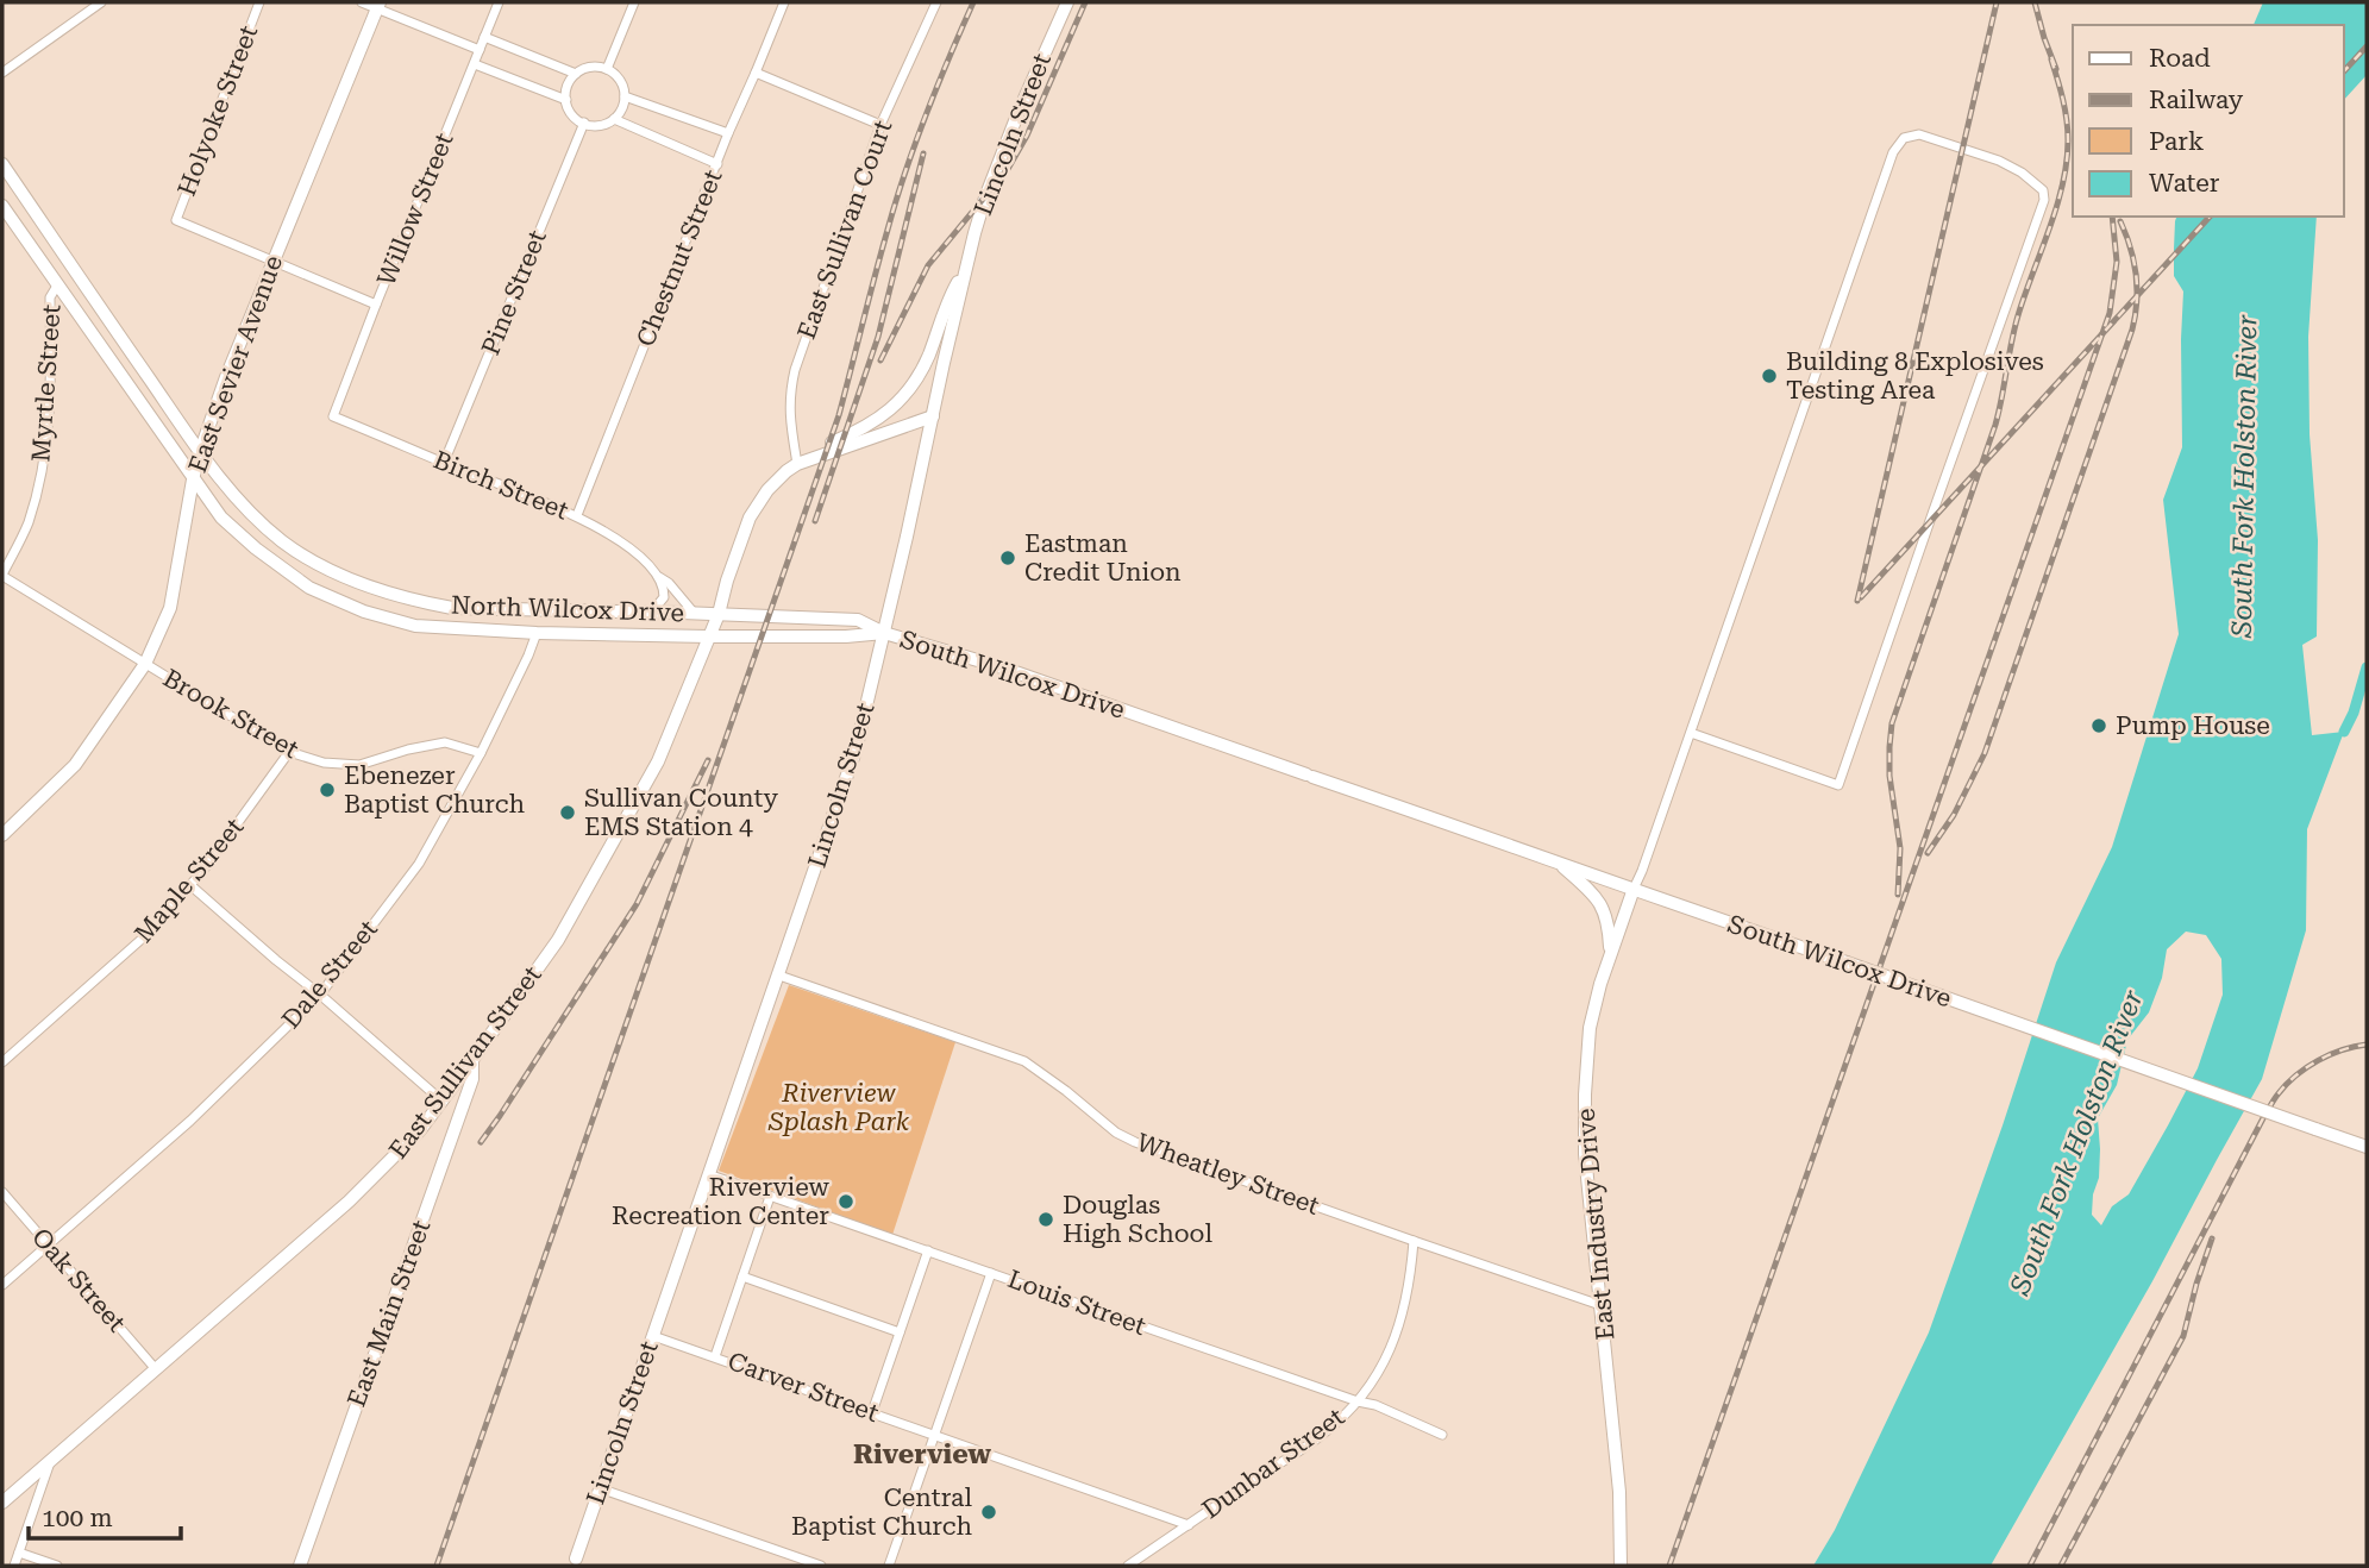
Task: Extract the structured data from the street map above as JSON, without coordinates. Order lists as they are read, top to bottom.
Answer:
{
  "streets": {
    "main road": [
      "Lincoln Street",
      "East Sevier Avenue",
      "North Wilcox Drive",
      "South Wilcox Drive",
      "East Sullivan Street",
      "East Industry Drive",
      "East Main Street"
    ],
    "street": [
      "Holyoke Street",
      "Willow Street",
      "East Sullivan Court",
      "Chestnut Street",
      "Pine Street",
      "Myrtle Street",
      "Birch Street",
      "Brook Street",
      "Maple Street",
      "Dale Street",
      "Wheatley Street",
      "Oak Street",
      "Louis Street",
      "Carver Street",
      "Dunbar Street"
    ]
  },
  "crossings": [
    ["Holyoke Street", "East Sevier Avenue"],
    ["Lincoln Street", "North Wilcox Drive"],
    ["Lincoln Street", "South Wilcox Drive"],
    ["Lincoln Street", "Wheatley Street"],
    ["Lincoln Street", "Louis Street"],
    ["Lincoln Street", "Carver Street"],
    ["Willow Street", "Birch Street"],
    ["Chestnut Street", "Birch Street"],
    ["Pine Street", "Birch Street"],
    ["East Sevier Avenue", "North Wilcox Drive"],
    ["East Sevier Avenue", "Brook Street"],
    ["Myrtle Street", "North Wilcox Drive"],
    ["Myrtle Street", "Brook Street"],
    ["Birch Street", "North Wilcox Drive"],
    ["North Wilcox Drive", "South Wilcox Drive"],
    ["North Wilcox Drive", "Dale Street"],
    ["North Wilcox Drive", "East Sullivan Street"],
    ["South Wilcox Drive", "East Sullivan Street"],
    ["South Wilcox Drive", "East Industry Drive"],
    ["Brook Street", "Maple Street"],
    ["Brook Street", "Dale Street"],
    ["Dale Street", "Oak Street"],
    ["East Sullivan Street", "Oak Street"],
    ["East Sullivan Street", "East Main Street"],
    ["Wheatley Street", "East Industry Drive"],
    ["Wheatley Street", "Dunbar Street"],
    ["Louis Street", "Dunbar Street"],
    ["Carver Street", "Dunbar Street"]
  ],
  "districts": ["Riverview"],
  "water": ["South Fork Holston River"],
  "parks": ["Riverview Splash Park"],
  "places": [
    "Building 8 Explosives Testing Area",
    "Eastman Credit Union",
    "Pump House",
    "Ebenezer Baptist Church",
    "Sullivan County EMS Station 4",
    "Riverview Recreation Center",
    "Douglas High School",
    "Central Baptist Church"
  ],
  "legend": [
    "Road",
    "Railway",
    "Park",
    "Water"
  ],
  "scale_bar": "100 m"
}
